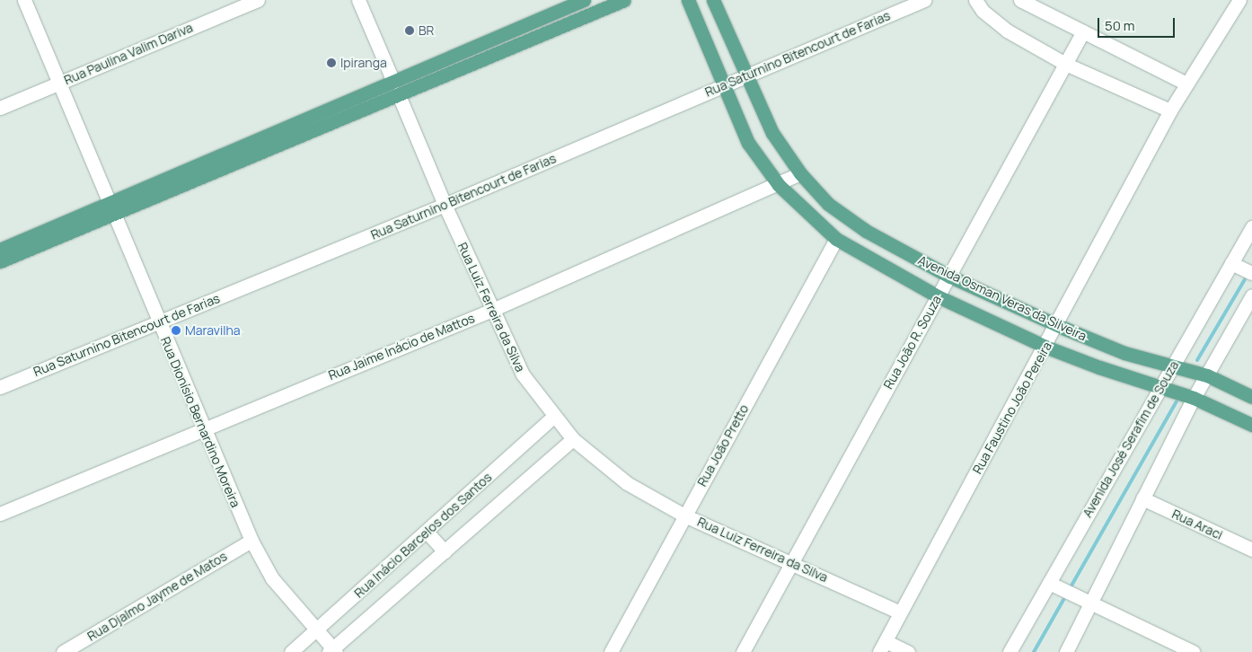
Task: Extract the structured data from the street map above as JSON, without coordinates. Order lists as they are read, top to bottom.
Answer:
{
  "streets": {
    "main road": ["Avenida Osman Veras da Silveira"],
    "street": [
      "Rua Paulina Valim Dariva",
      "Rua Saturnino Bitencourt de Farias",
      "Rua Luiz Ferreira da Silva",
      "Rua João R. Souza",
      "Rua Jaime Inácio de Mattos",
      "Rua Faustino João Pereira",
      "Rua Dionísio Bernardino Moreira",
      "Avenida José Serafim de Souza",
      "Rua João Pretto",
      "Rua Araci",
      "Rua Inácio Barcelos dos Santos",
      "Rua Djalmo Jayme de Matos"
    ]
  },
  "crossings": [
    ["Rua Paulina Valim Dariva", "Rua Dionísio Bernardino Moreira"],
    ["Rua Saturnino Bitencourt de Farias", "Avenida Osman Veras da Silveira"],
    ["Rua Saturnino Bitencourt de Farias", "Rua Luiz Ferreira da Silva"],
    ["Rua Saturnino Bitencourt de Farias", "Rua Dionísio Bernardino Moreira"],
    ["Avenida Osman Veras da Silveira", "Rua João R. Souza"],
    ["Avenida Osman Veras da Silveira", "Rua Jaime Inácio de Mattos"],
    ["Avenida Osman Veras da Silveira", "Rua Faustino João Pereira"],
    ["Avenida Osman Veras da Silveira", "Avenida José Serafim de Souza"],
    ["Avenida Osman Veras da Silveira", "Rua João Pretto"],
    ["Rua Luiz Ferreira da Silva", "Rua João R. Souza"],
    ["Rua Luiz Ferreira da Silva", "Rua Jaime Inácio de Mattos"],
    ["Rua Luiz Ferreira da Silva", "Rua Faustino João Pereira"],
    ["Rua Luiz Ferreira da Silva", "Rua João Pretto"],
    ["Rua Luiz Ferreira da Silva", "Rua Inácio Barcelos dos Santos"],
    ["Rua Jaime Inácio de Mattos", "Rua Dionísio Bernardino Moreira"],
    ["Rua Dionísio Bernardino Moreira", "Rua Inácio Barcelos dos Santos"],
    ["Rua Dionísio Bernardino Moreira", "Rua Djalmo Jayme de Matos"]
  ],
  "places": ["BR", "Ipiranga", "Maravilha"],
  "scale_bar": "50 m"
}
